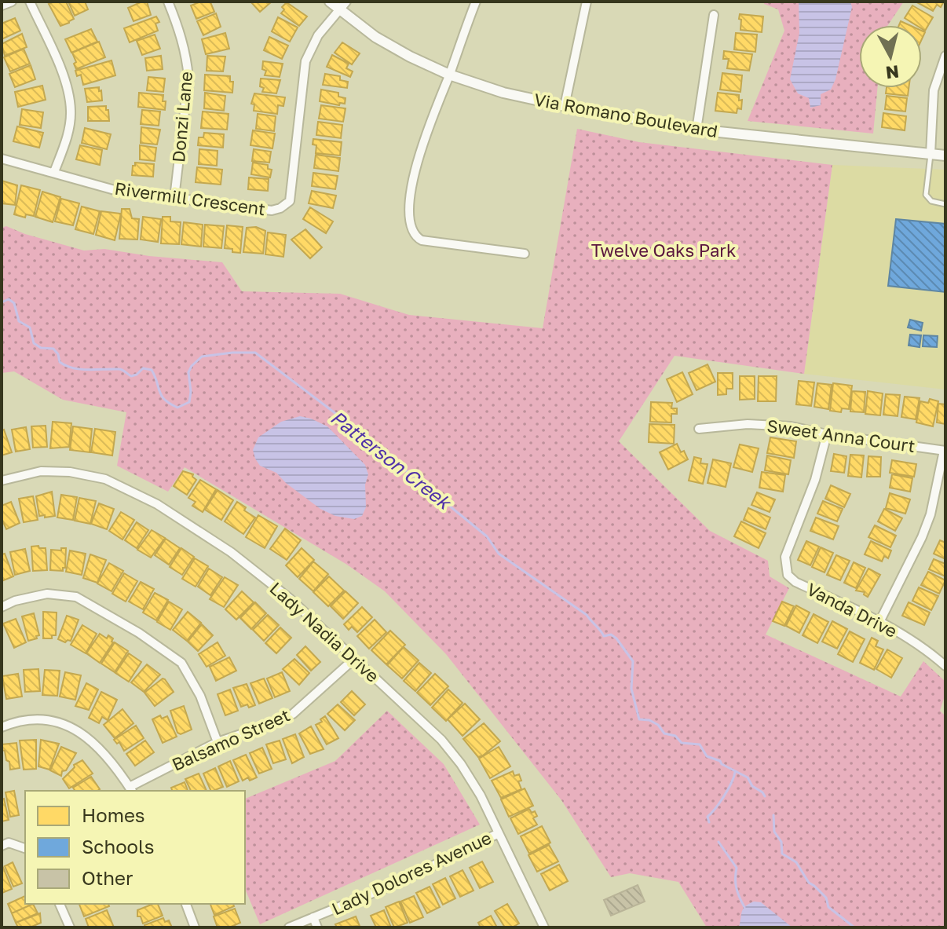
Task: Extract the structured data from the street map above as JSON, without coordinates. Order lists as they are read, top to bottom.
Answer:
{
  "streets": {
    "street": [
      "Via Romano Boulevard",
      "Donzi Lane",
      "Rivermill Crescent",
      "Sweet Anna Court",
      "Vanda Drive",
      "Lady Nadia Drive",
      "Balsamo Street",
      "Lady Dolores Avenue"
    ]
  },
  "crossings": [
    ["Via Romano Boulevard", "Rivermill Crescent"],
    ["Donzi Lane", "Rivermill Crescent"],
    ["Sweet Anna Court", "Vanda Drive"],
    ["Lady Nadia Drive", "Balsamo Street"],
    ["Lady Nadia Drive", "Lady Dolores Avenue"]
  ],
  "water": ["Patterson Creek"],
  "parks": ["Twelve Oaks Park"],
  "legend": ["Homes", "Schools", "Other"],
  "north": "bottom"
}
